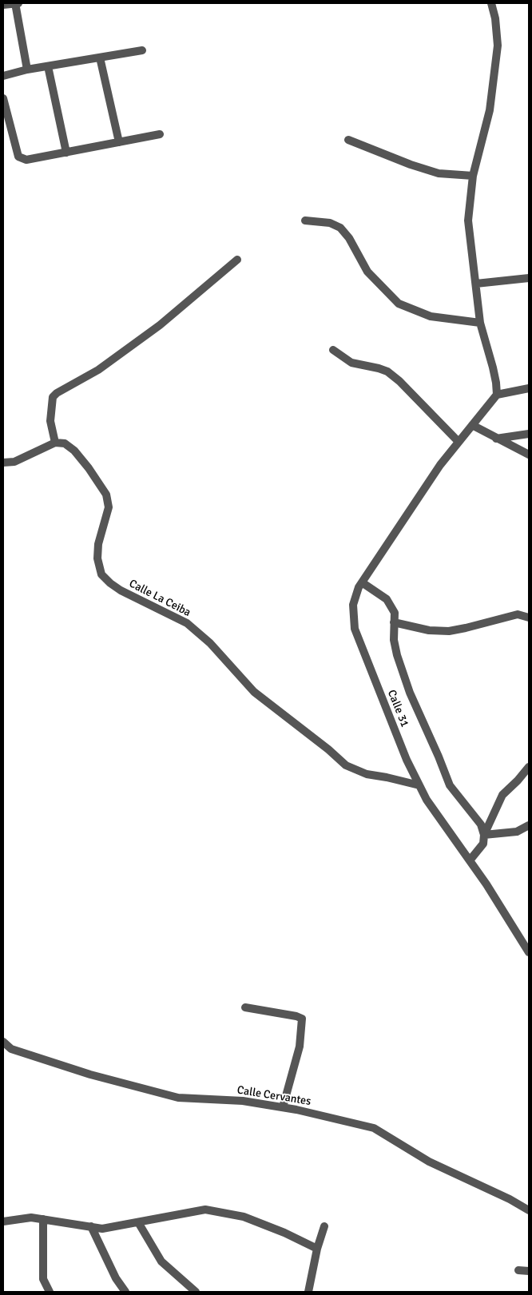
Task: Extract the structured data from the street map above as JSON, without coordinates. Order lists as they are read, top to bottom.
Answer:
{
  "streets": {
    "street": ["Calle La Ceiba", "Calle 31", "Calle Cervantes"]
  },
  "crossings": [
    ["Calle La Ceiba", "Calle 31"]
  ]
}
